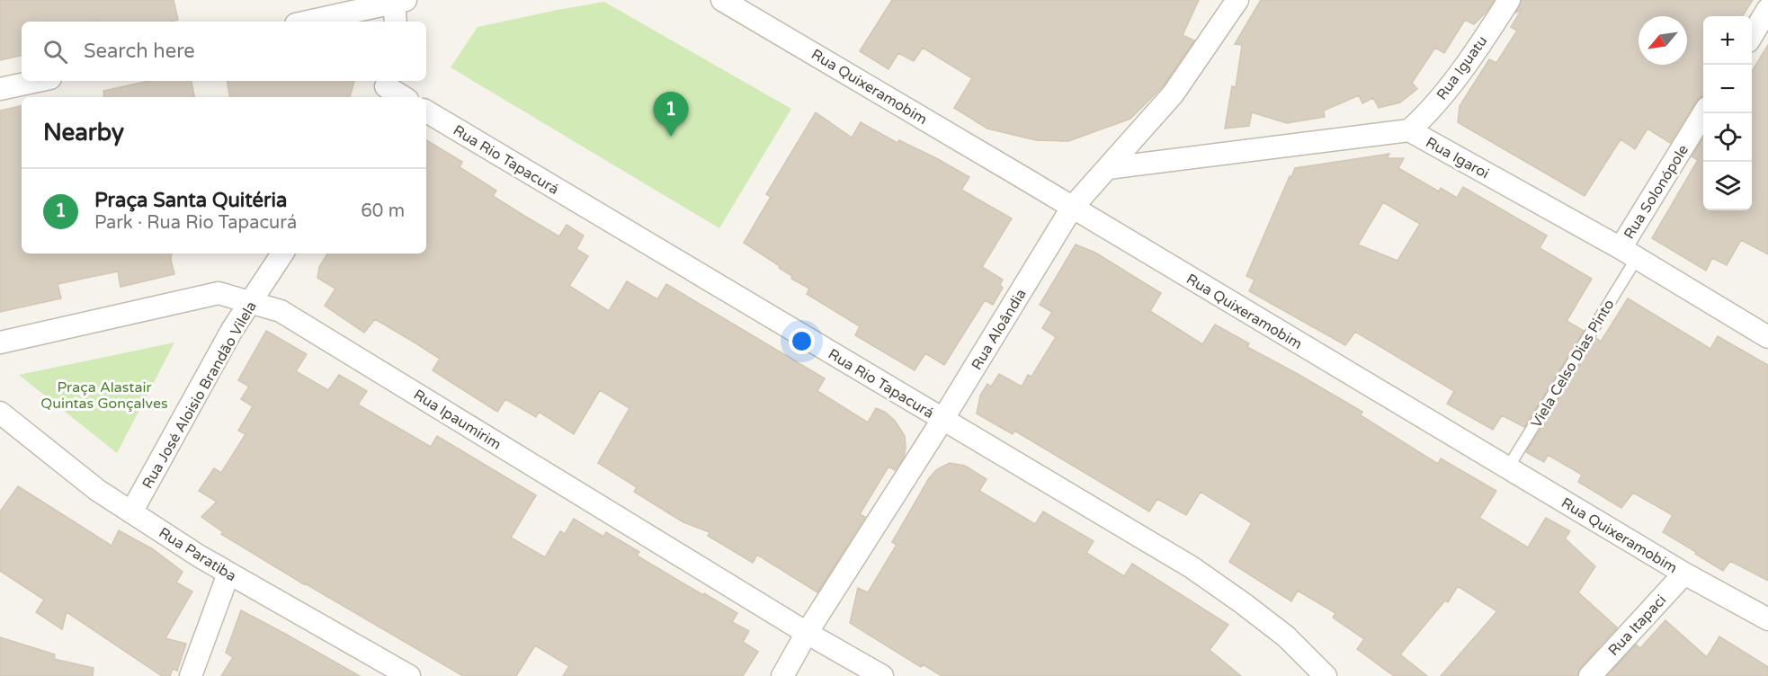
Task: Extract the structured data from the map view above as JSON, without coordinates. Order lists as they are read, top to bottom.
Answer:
{
  "streets": {
    "street": [
      "Rua Iguatu",
      "Rua Quixeramobim",
      "Rua Igaroi",
      "Rua Rio Tapacurá",
      "Rua Solonópole",
      "Rua Aloândia",
      "Rua José Aloisio Brandão Vilela",
      "Rua Ipaumirim",
      "Rua Paratiba",
      "Rua Itapaci"
    ],
    "lane": ["Viela Celso Dias Pinto"]
  },
  "crossings": [
    ["Rua Iguatu", "Rua Igaroi"],
    ["Rua Quixeramobim", "Rua Aloândia"],
    ["Rua Quixeramobim", "Viela Celso Dias Pinto"],
    ["Rua Quixeramobim", "Rua Itapaci"],
    ["Rua Igaroi", "Rua Solonópole"],
    ["Rua Igaroi", "Rua Aloândia"],
    ["Rua Igaroi", "Viela Celso Dias Pinto"],
    ["Rua Rio Tapacurá", "Rua Aloândia"],
    ["Rua Solonópole", "Viela Celso Dias Pinto"],
    ["Rua Aloândia", "Rua Ipaumirim"],
    ["Rua José Aloisio Brandão Vilela", "Rua Ipaumirim"],
    ["Rua José Aloisio Brandão Vilela", "Rua Paratiba"]
  ],
  "parks": ["Praça Alastair Quintas Gonçalves"],
  "north": "bottom left",
  "page": {
    "map_buttons": ["+", "−"],
    "search": "Search here",
    "pins": "1",
    "heading": "Nearby",
    "list": [
      {
        "mark": "1",
        "name": "Praça Santa Quitéria",
        "note": "Park · Rua Rio Tapacurá",
        "value": "60 m"
      }
    ]
  }
}
